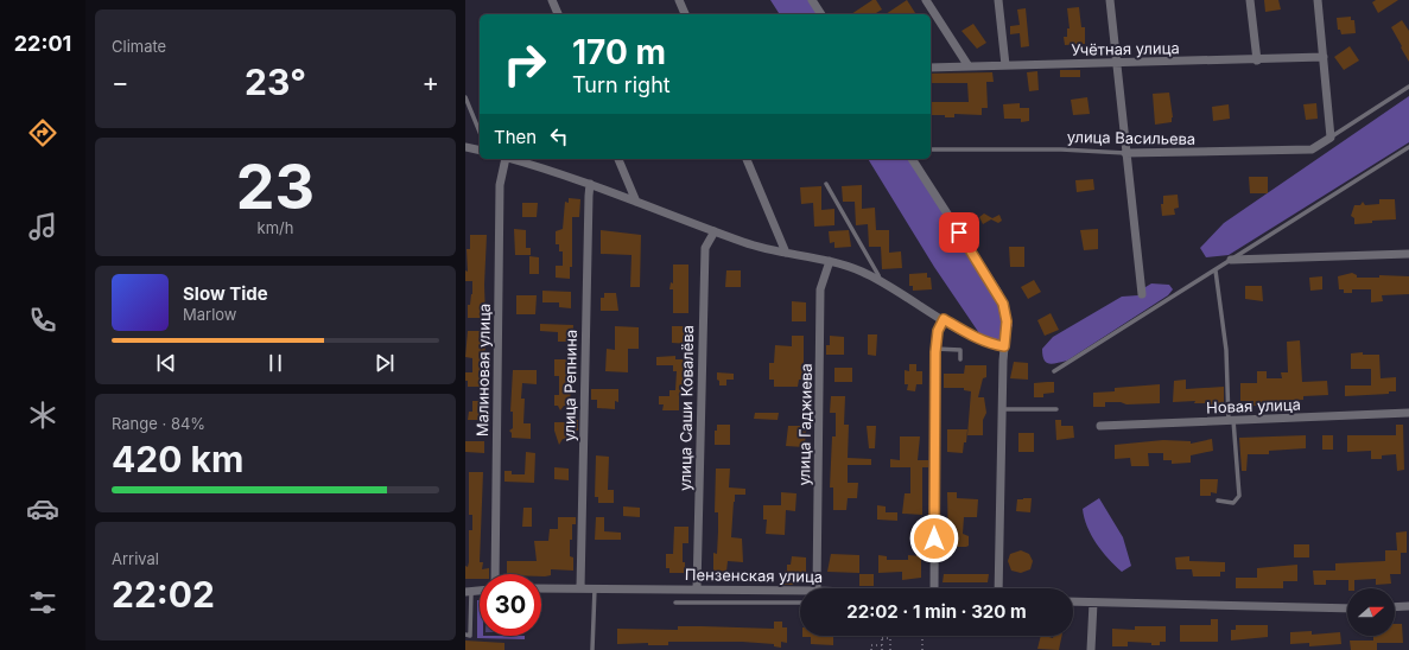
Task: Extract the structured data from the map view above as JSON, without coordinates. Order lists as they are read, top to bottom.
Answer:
{
  "streets": {
    "street": [
      "Учётная улица",
      "улица Васильева",
      "Малиновая улица",
      "улица Репнина",
      "Новая улица",
      "улица Саши Ковалёва",
      "улица Гаджиева",
      "Пензенская улица"
    ]
  },
  "crossings": [
    ["улица Репнина", "Пензенская улица"],
    ["улица Саши Ковалёва", "Пензенская улица"]
  ],
  "north": "right",
  "page": {
    "tabs": "22:01",
    "tile": [
      "Climate",
      ["23", "km/h"],
      ["Range · 84%", "420 km"],
      ["Arrival", "22:02"]
    ],
    "turn": ["170 m", "Turn right"],
    "heat": ["−", "23°", "+"],
    "then": "Then",
    "song": ["Slow Tide", "Marlow"],
    "limit": "30",
    "trip": "22:02 · 1 min · 320 m"
  }
}
